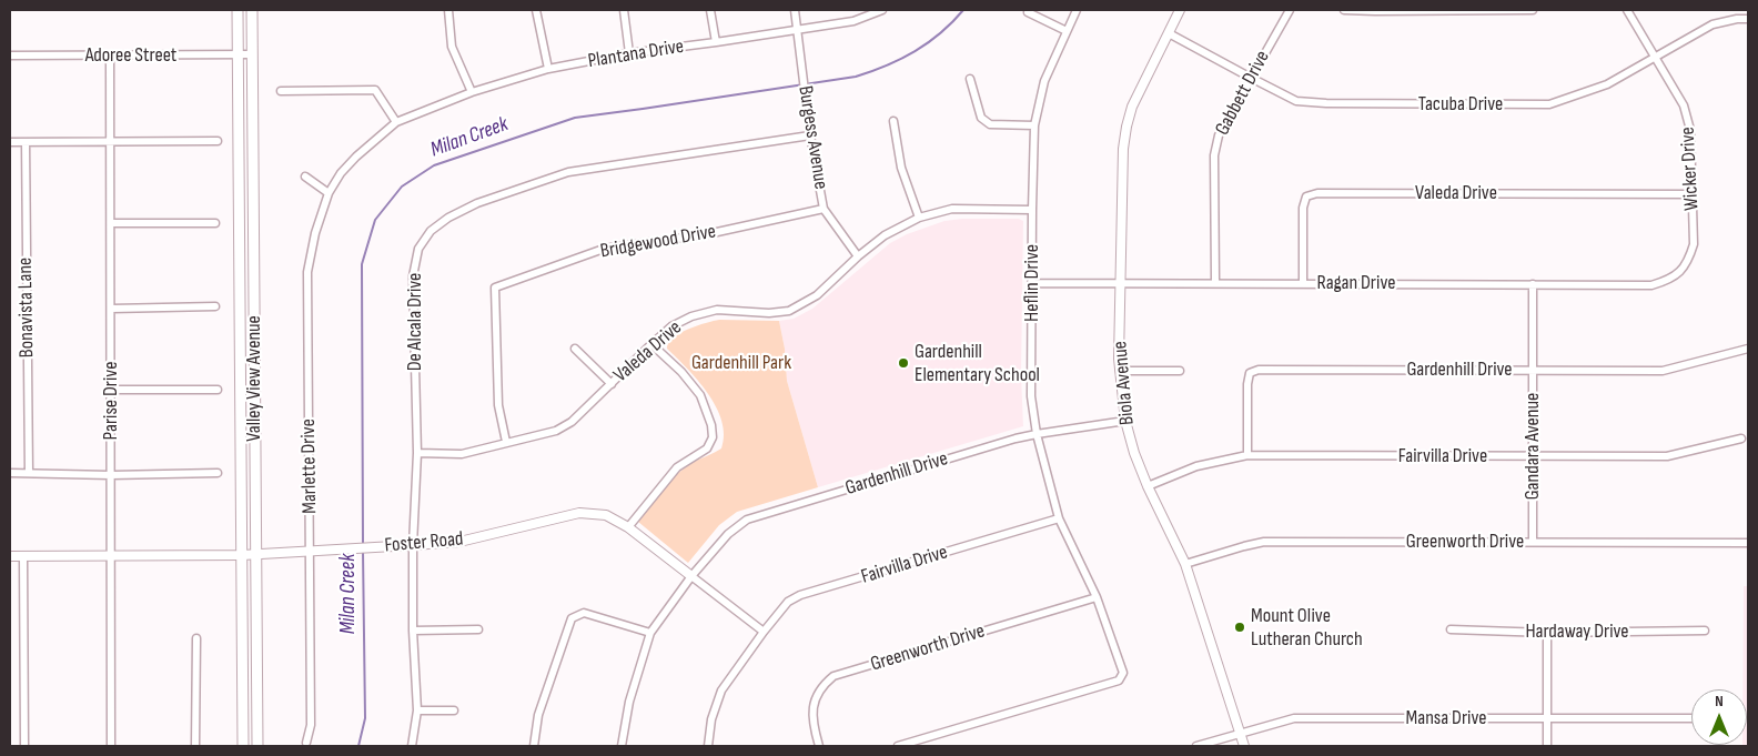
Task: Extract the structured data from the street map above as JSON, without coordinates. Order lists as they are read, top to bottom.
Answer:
{
  "streets": {
    "main road": ["Valley View Avenue"],
    "street": [
      "Plantana Drive",
      "Adoree Street",
      "Gabbett Drive",
      "Tacuba Drive",
      "Burgess Avenue",
      "Wicker Drive",
      "Valeda Drive",
      "Bridgewood Drive",
      "Heflin Drive",
      "Ragan Drive",
      "Bonavista Lane",
      "De Alcala Drive",
      "Gardenhill Drive",
      "Biola Avenue",
      "Parise Drive",
      "Gandara Avenue",
      "Fairvilla Drive",
      "Marlette Drive",
      "Greenworth Drive",
      "Foster Road",
      "Hardaway Drive",
      "Mansa Drive"
    ]
  },
  "crossings": [
    ["Plantana Drive", "Burgess Avenue"],
    ["Plantana Drive", "Marlette Drive"],
    ["Adoree Street", "Valley View Avenue"],
    ["Adoree Street", "Parise Drive"],
    ["Gabbett Drive", "Tacuba Drive"],
    ["Gabbett Drive", "Ragan Drive"],
    ["Tacuba Drive", "Wicker Drive"],
    ["Tacuba Drive", "Biola Avenue"],
    ["Burgess Avenue", "Valeda Drive"],
    ["Burgess Avenue", "Bridgewood Drive"],
    ["Burgess Avenue", "De Alcala Drive"],
    ["Wicker Drive", "Valeda Drive"],
    ["Wicker Drive", "Ragan Drive"],
    ["Valeda Drive", "Bridgewood Drive"],
    ["Valeda Drive", "Heflin Drive"],
    ["Valeda Drive", "Ragan Drive"],
    ["Valeda Drive", "De Alcala Drive"],
    ["Heflin Drive", "Ragan Drive"],
    ["Heflin Drive", "Gardenhill Drive"],
    ["Heflin Drive", "Fairvilla Drive"],
    ["Heflin Drive", "Greenworth Drive"],
    ["Ragan Drive", "Biola Avenue"],
    ["Ragan Drive", "Gandara Avenue"],
    ["De Alcala Drive", "Foster Road"],
    ["Gardenhill Drive", "Biola Avenue"],
    ["Gardenhill Drive", "Gandara Avenue"],
    ["Gardenhill Drive", "Fairvilla Drive"],
    ["Gardenhill Drive", "Foster Road"],
    ["Valley View Avenue", "Foster Road"],
    ["Biola Avenue", "Fairvilla Drive"],
    ["Biola Avenue", "Greenworth Drive"],
    ["Biola Avenue", "Mansa Drive"],
    ["Parise Drive", "Foster Road"],
    ["Gandara Avenue", "Fairvilla Drive"],
    ["Gandara Avenue", "Greenworth Drive"],
    ["Fairvilla Drive", "Foster Road"],
    ["Marlette Drive", "Foster Road"]
  ],
  "water": ["Milan Creek"],
  "parks": ["Gardenhill Park"],
  "places": ["Gardenhill Elementary School", "Mount Olive Lutheran Church"],
  "north": "top"
}
